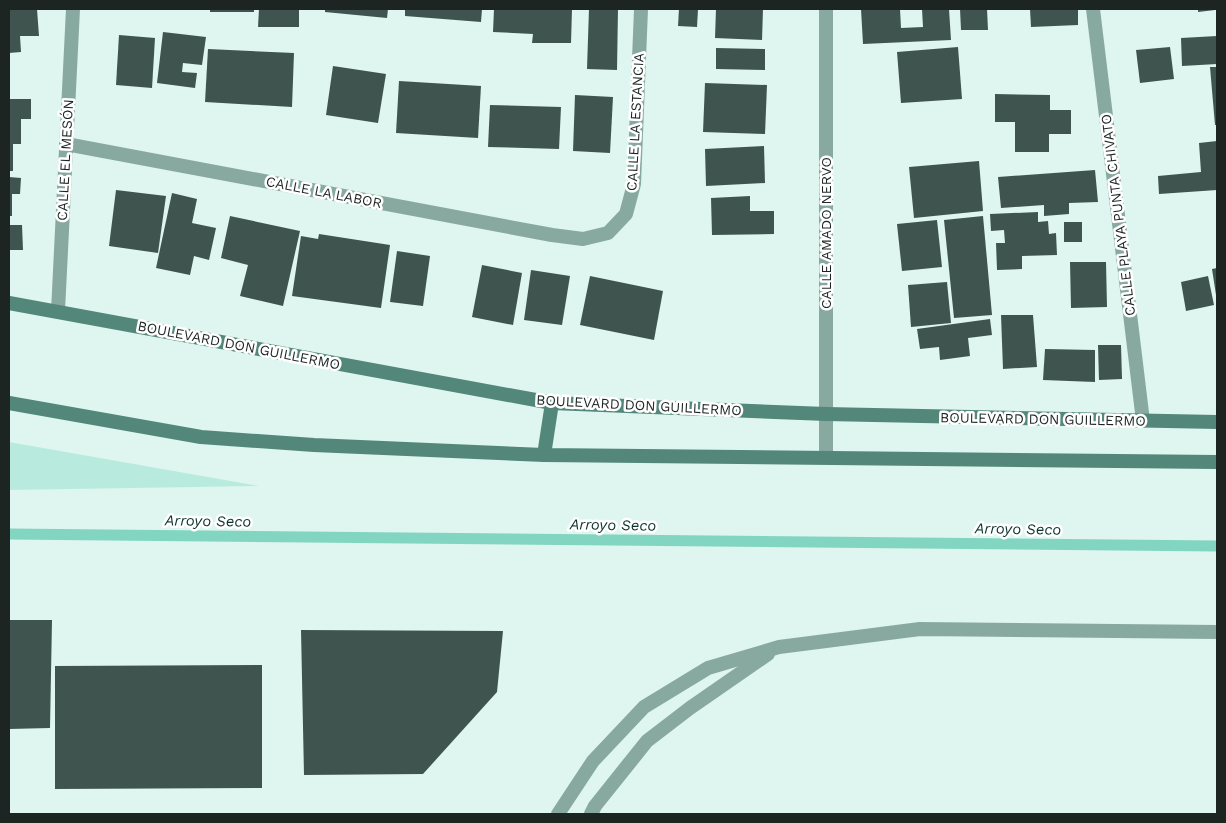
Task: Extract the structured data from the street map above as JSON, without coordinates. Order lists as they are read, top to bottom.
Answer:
{
  "streets": {
    "main road": ["BOULEVARD DON GUILLERMO"],
    "street": [
      "CALLE LA ESTANCIA",
      "CALLE EL MESÓN",
      "CALLE LA LABOR",
      "CALLE PLAYA PUNTA CHIVATO",
      "CALLE AMADO NERVO"
    ]
  },
  "crossings": [
    ["CALLE LA ESTANCIA", "CALLE LA LABOR"],
    ["CALLE EL MESÓN", "CALLE LA LABOR"],
    ["CALLE EL MESÓN", "BOULEVARD DON GUILLERMO"],
    ["CALLE PLAYA PUNTA CHIVATO", "BOULEVARD DON GUILLERMO"],
    ["CALLE AMADO NERVO", "BOULEVARD DON GUILLERMO"]
  ],
  "water": ["Arroyo Seco"]
}
